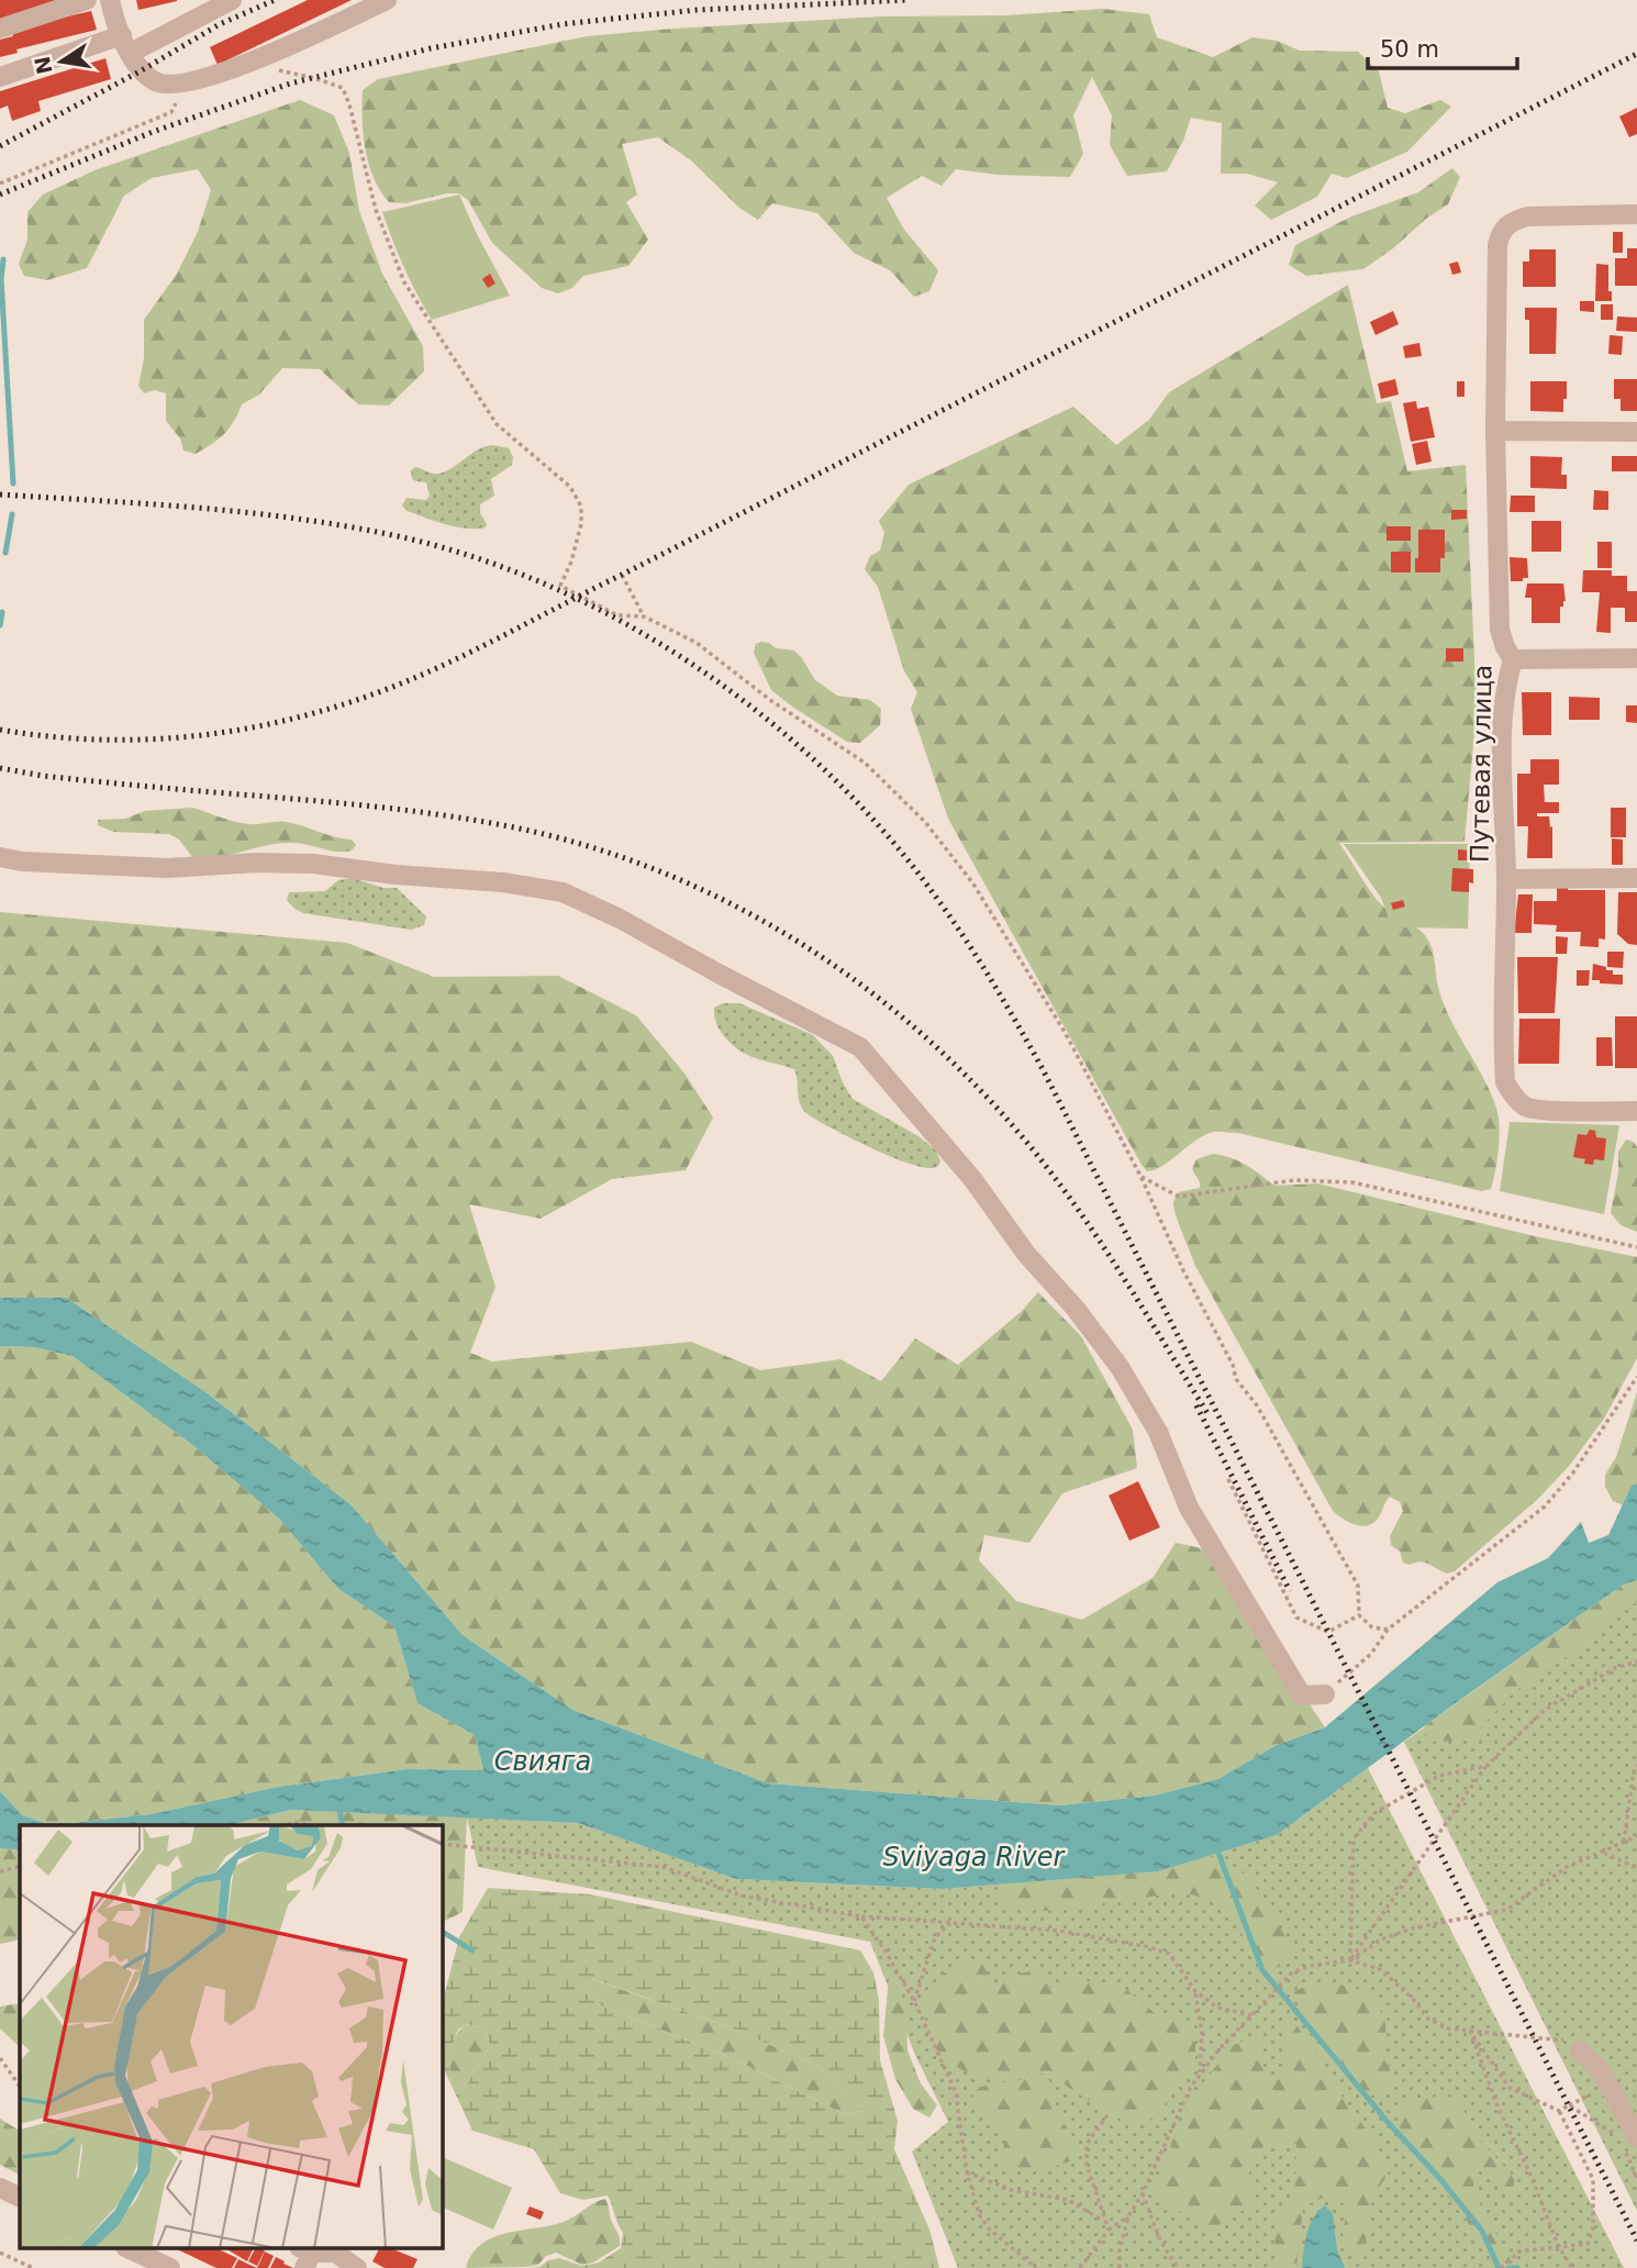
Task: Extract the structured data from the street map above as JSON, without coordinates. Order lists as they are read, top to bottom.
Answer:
{
  "streets": {
    "street": ["Путевая улица"]
  },
  "water": ["Свияга", "Sviyaga River"],
  "scale_bar": "50 m",
  "north": "left"
}
